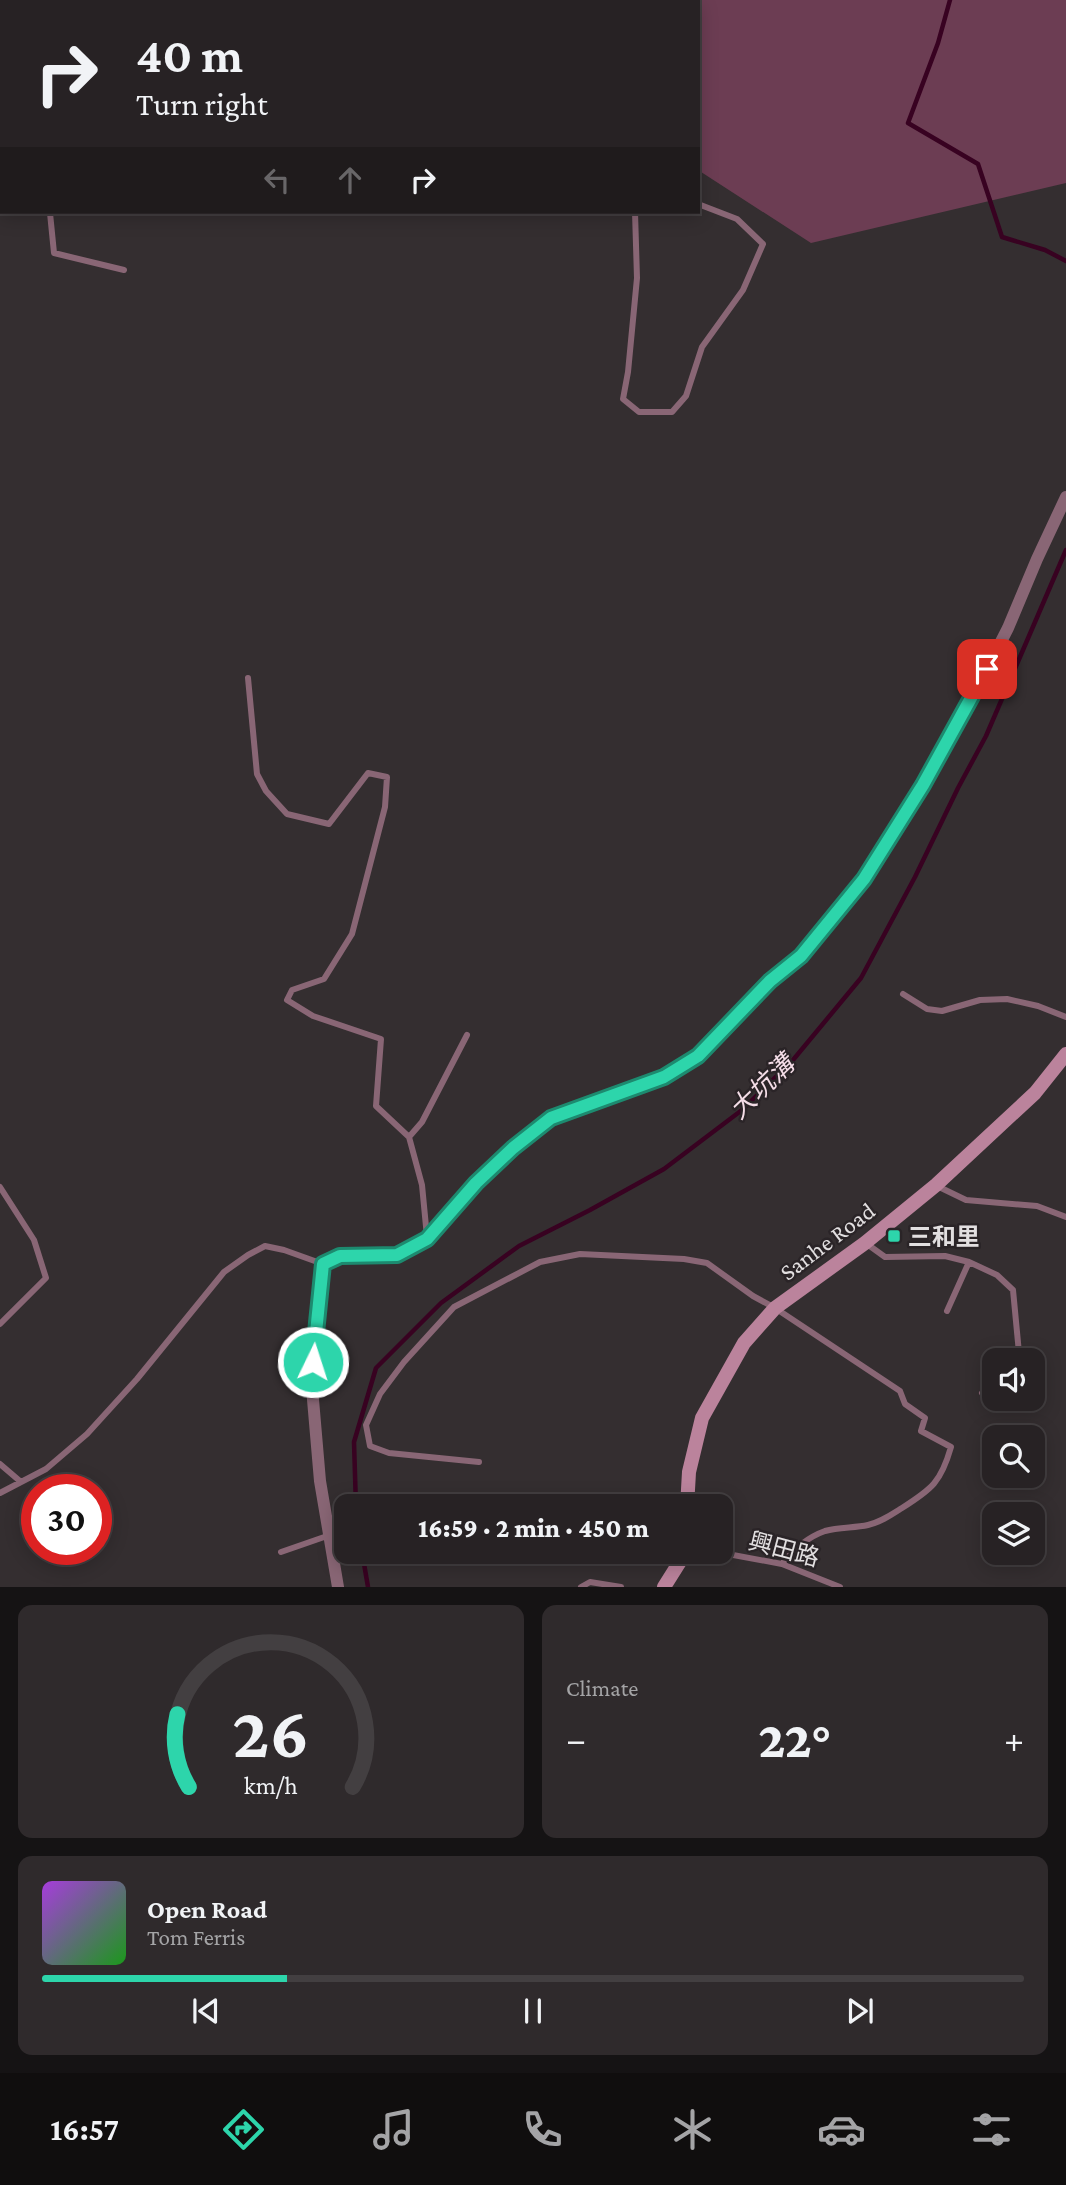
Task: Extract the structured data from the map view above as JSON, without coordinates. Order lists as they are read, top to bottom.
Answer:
{
  "streets": {
    "main road": ["Sanhe Road"],
    "lane": ["興田路"]
  },
  "water": ["大坑溝"],
  "places": {
    "transit": ["三和里"]
  },
  "page": {
    "turn": ["40 m", "Turn right"],
    "limit": "30",
    "trip": "16:59 · 2 min · 450 m",
    "tile": "Climate",
    "heat": ["−", "22°", "+"],
    "song": ["Open Road", "Tom Ferris"],
    "tabs": "16:57",
    "gauge": ["26", "km/h"]
  }
}
